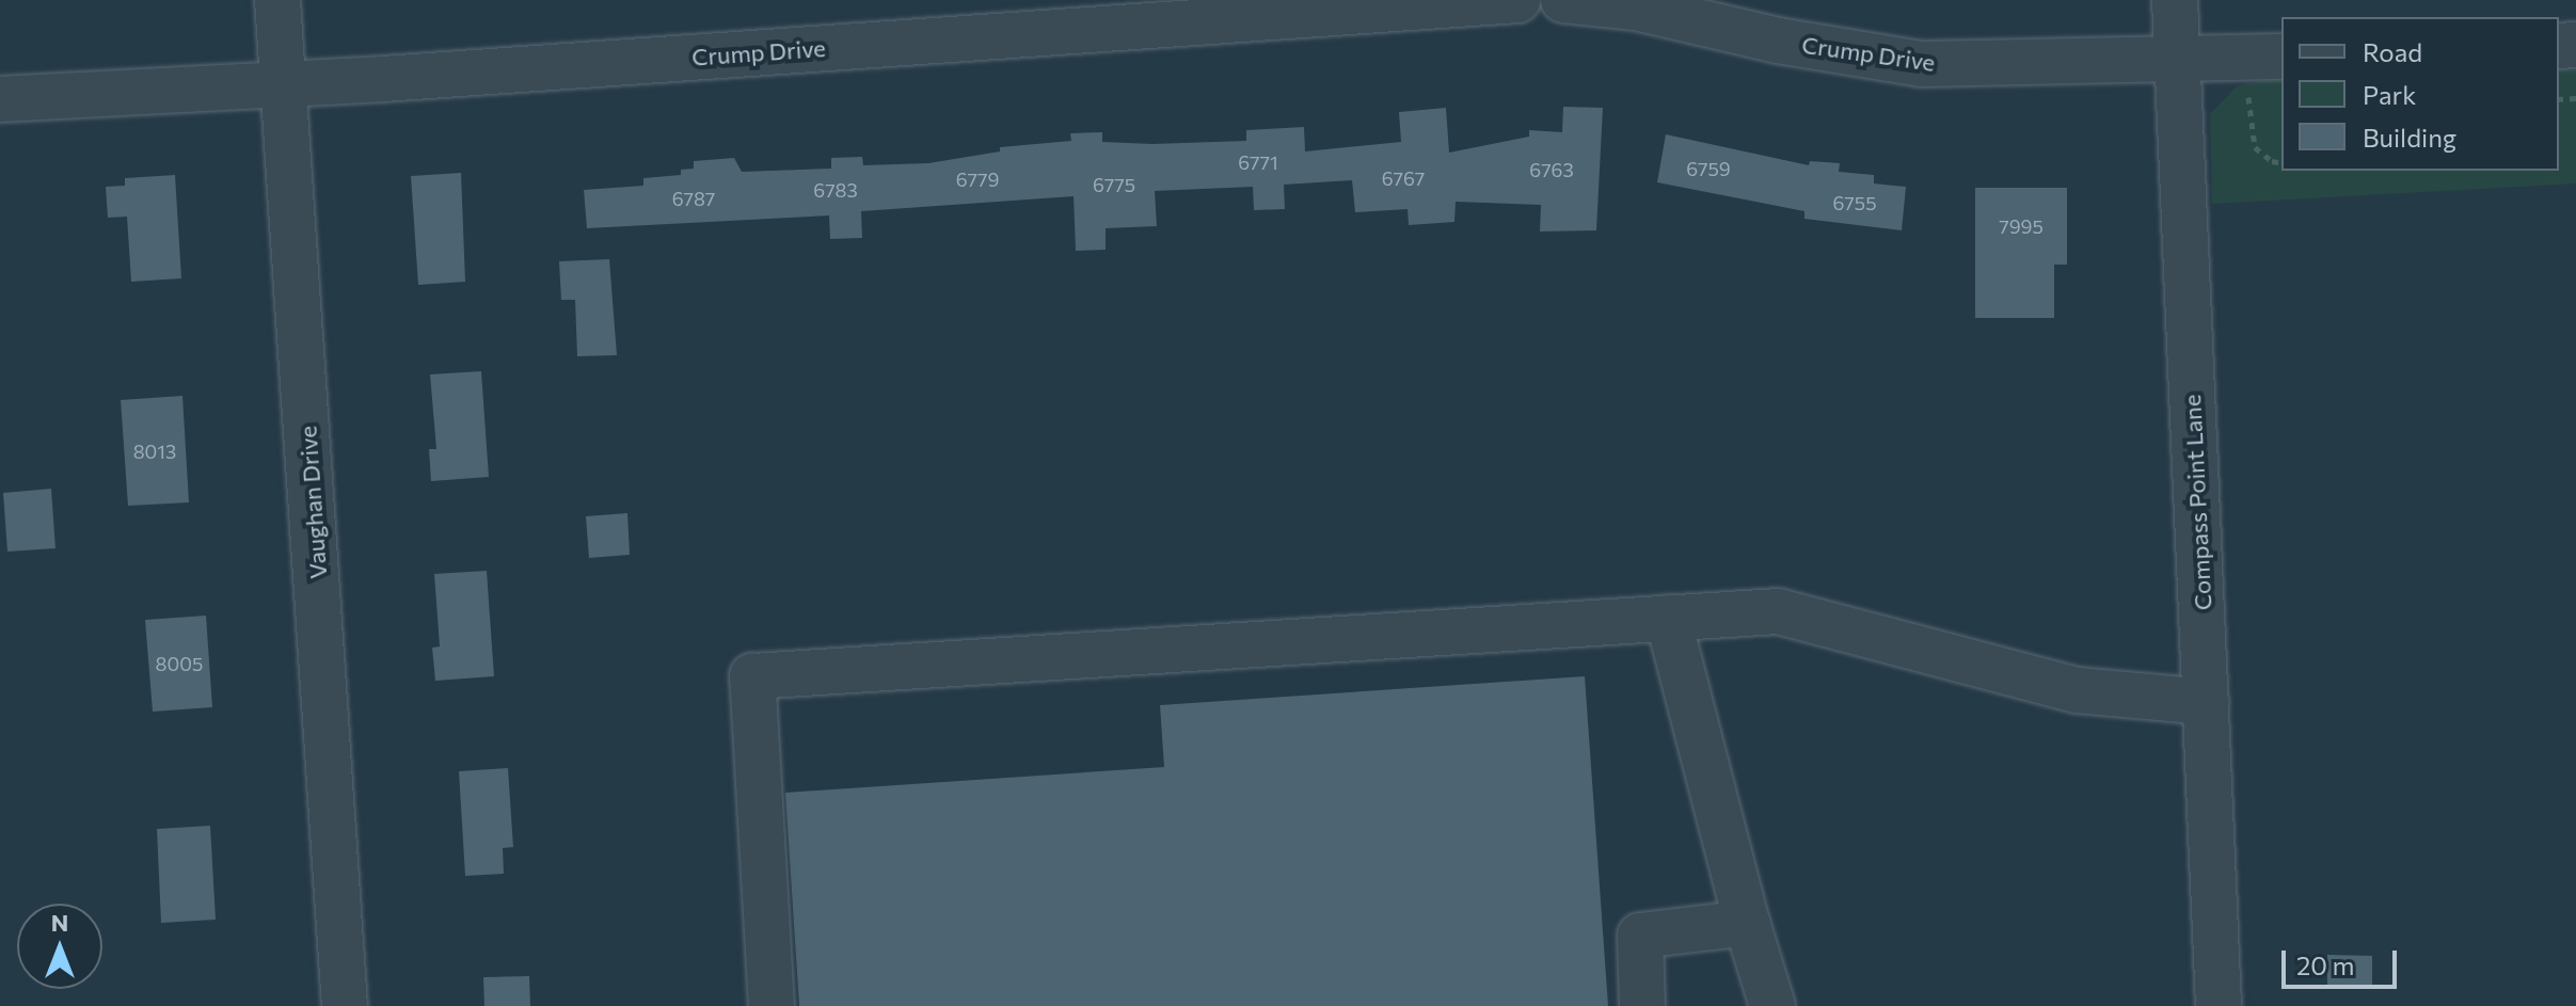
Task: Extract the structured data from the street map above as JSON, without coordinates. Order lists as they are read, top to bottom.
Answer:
{
  "streets": {
    "street": ["Crump Drive", "Vaughan Drive", "Compass Point Lane"]
  },
  "crossings": [
    ["Crump Drive", "Vaughan Drive"],
    ["Crump Drive", "Compass Point Lane"]
  ],
  "house_numbers": [
    "6771",
    "6759",
    "6763",
    "6767",
    "6779",
    "6775",
    "6783",
    "6787",
    "6755",
    "7995",
    "8013",
    "8005"
  ],
  "legend": ["Road", "Park", "Building"],
  "scale_bar": "20 m",
  "north": "top"
}
